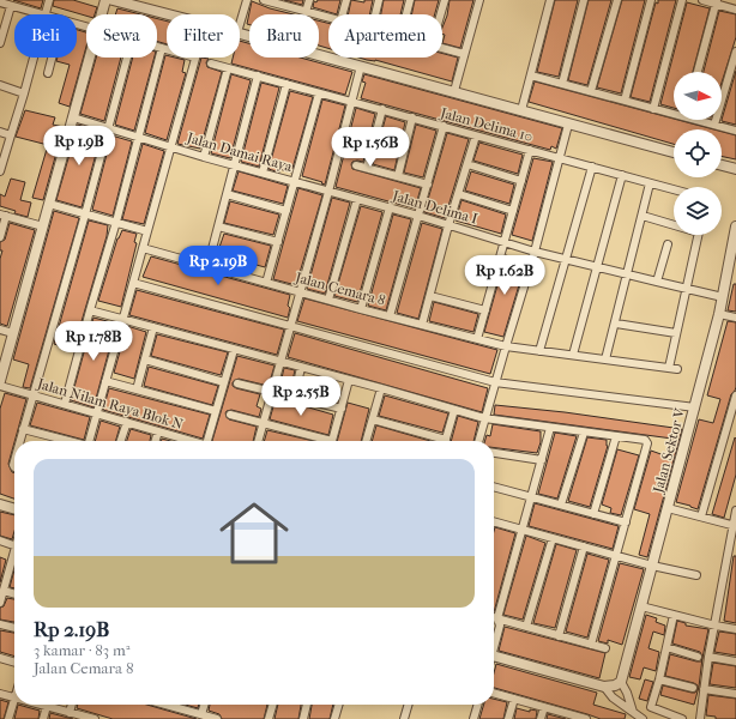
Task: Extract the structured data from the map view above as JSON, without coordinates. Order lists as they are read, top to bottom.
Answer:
{
  "streets": {
    "street": [
      "Jalan Delima 10",
      "Jalan Damai Raya",
      "Jalan Delima I",
      "Jalan Cemara 8",
      "Jalan Nilam Raya Blok N",
      "Jalan Sektor V"
    ]
  },
  "crossings": [
    ["Jalan Damai Raya", "Jalan Delima I"],
    ["Jalan Delima I", "Jalan Sektor V"]
  ],
  "north": "right",
  "page": {
    "chip": [
      "Beli",
      "Sewa",
      "Filter",
      "Baru",
      "Apartemen"
    ],
    "price": [
      "Rp 1.9B",
      "Rp 1.56B",
      "Rp 2.19B",
      "Rp 1.62B",
      "Rp 1.78B",
      "Rp 2.55B"
    ],
    "list": [
      {
        "name": "Rp 2.19B",
        "note": "3 kamar · 83 m² · Jalan Cemara 8"
      }
    ]
  }
}
